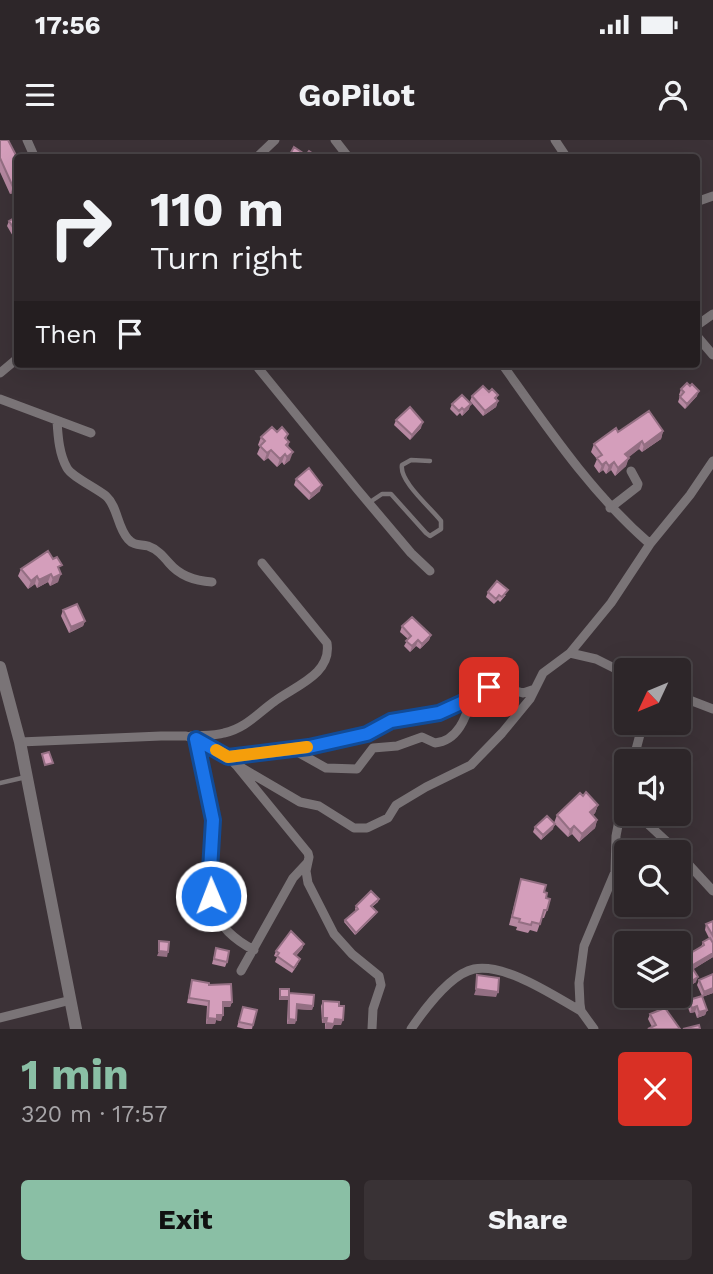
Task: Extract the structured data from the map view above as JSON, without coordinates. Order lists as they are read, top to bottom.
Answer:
{
  "north": "bottom left",
  "page": {
    "status": "17:56",
    "header": "GoPilot",
    "turn": ["110 m", "Turn right"],
    "then": "Then",
    "heading": ["1 min", "320 m · 17:57"],
    "buttons": ["Exit", "Share"]
  }
}
